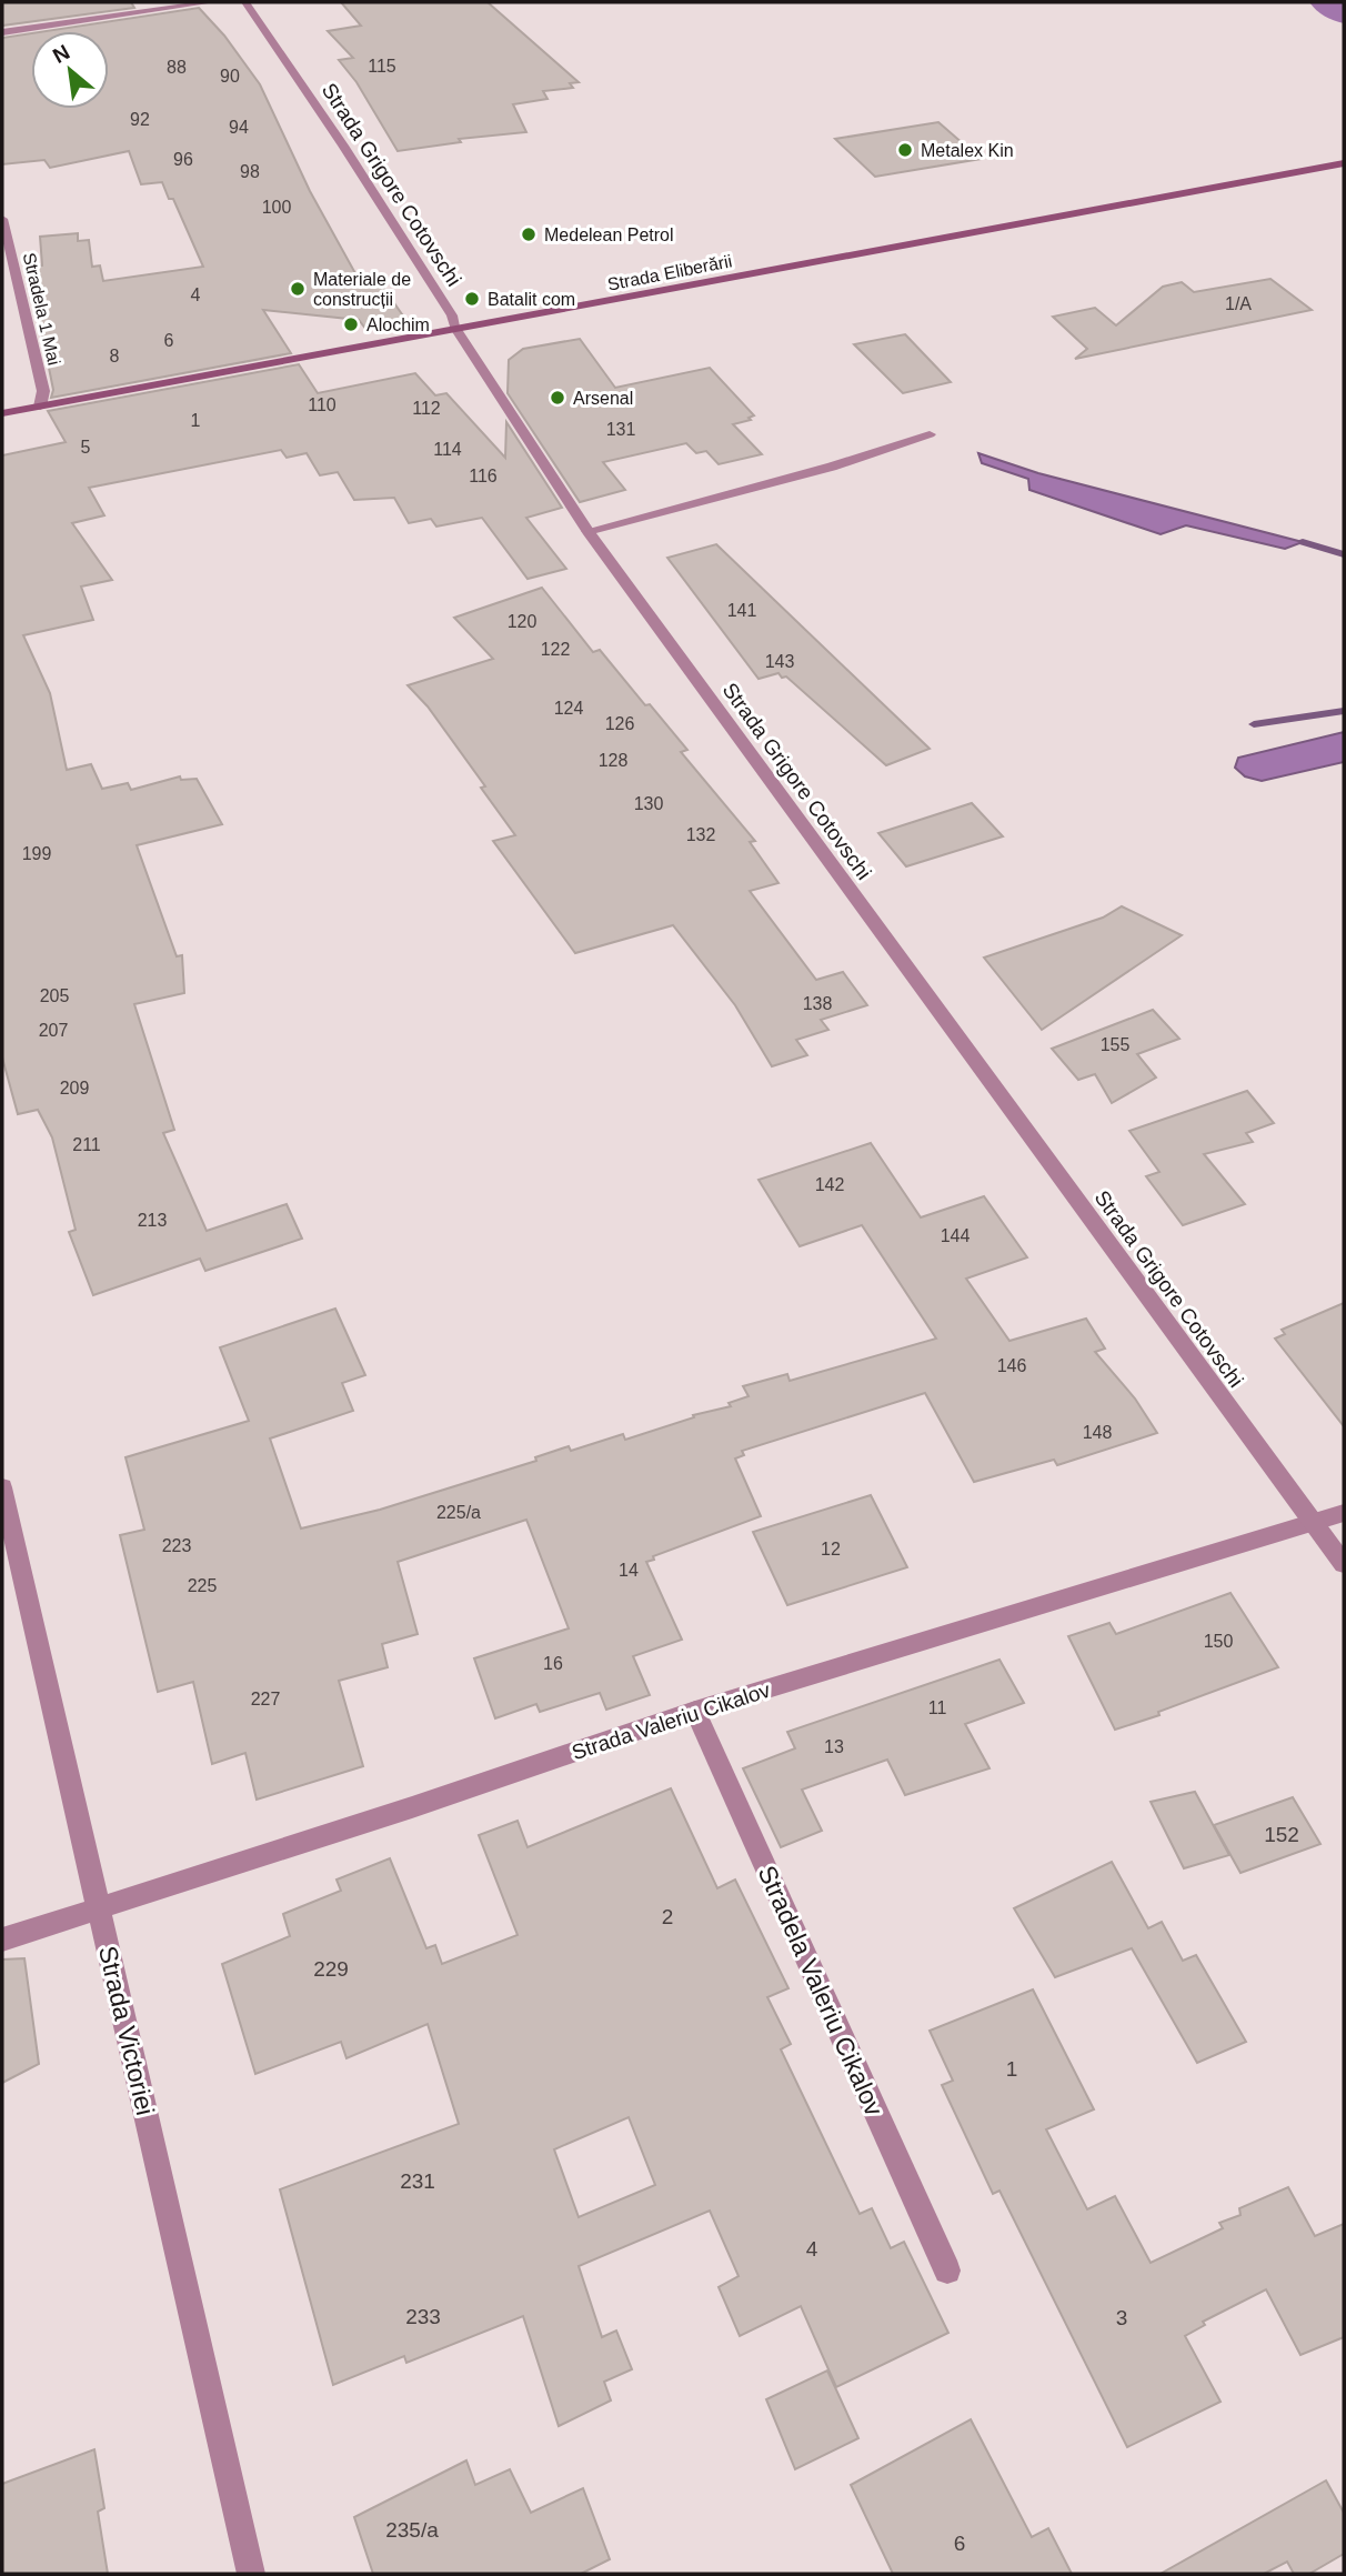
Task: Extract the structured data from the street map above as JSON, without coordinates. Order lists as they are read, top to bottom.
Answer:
{
  "streets": {
    "main road": ["Strada Eliberării"],
    "street": [
      "Strada Grigore Cotovschi",
      "Stradela 1 Mai",
      "Strada Valeriu Cikalov",
      "Stradela Valeriu Cikalov",
      "Strada Victoriei"
    ]
  },
  "crossings": [
    ["Strada Grigore Cotovschi", "Strada Eliberării"],
    ["Strada Grigore Cotovschi", "Strada Valeriu Cikalov"],
    ["Strada Eliberării", "Stradela 1 Mai"],
    ["Strada Valeriu Cikalov", "Stradela Valeriu Cikalov"],
    ["Strada Valeriu Cikalov", "Strada Victoriei"]
  ],
  "places": [
    "Metalex Kin",
    "Medelean Petrol",
    "Materiale de construcții",
    "Batalit com",
    "Alochim",
    "Arsenal"
  ],
  "house_numbers": [
    "115",
    "88",
    "90",
    "92",
    "94",
    "96",
    "98",
    "100",
    "4",
    "1/A",
    "6",
    "8",
    "110",
    "112",
    "1",
    "131",
    "5",
    "114",
    "116",
    "141",
    "120",
    "122",
    "143",
    "124",
    "126",
    "128",
    "130",
    "132",
    "199",
    "205",
    "138",
    "207",
    "155",
    "209",
    "211",
    "142",
    "213",
    "144",
    "146",
    "148",
    "225/a",
    "223",
    "12",
    "14",
    "225",
    "150",
    "16",
    "227",
    "11",
    "13",
    "152",
    "2",
    "229",
    "1",
    "231",
    "4",
    "233",
    "3",
    "235/a",
    "6"
  ],
  "north": "top left"
}
